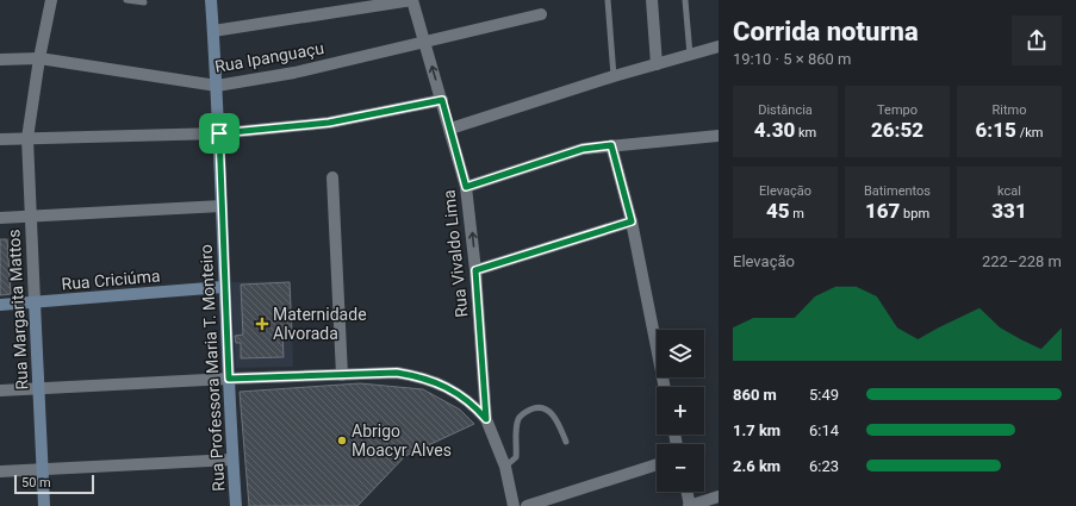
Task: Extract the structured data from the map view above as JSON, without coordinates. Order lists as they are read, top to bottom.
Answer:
{
  "streets": {
    "street": [
      "Rua Ipanguaçu",
      "Rua Vivaldo Lima",
      "Rua Criciúma",
      "Rua Margarita Mattos",
      "Rua Professora Maria T. Monteiro"
    ]
  },
  "crossings": [
    ["Rua Ipanguaçu", "Rua Vivaldo Lima"],
    ["Rua Ipanguaçu", "Rua Margarita Mattos"],
    ["Rua Ipanguaçu", "Rua Professora Maria T. Monteiro"],
    ["Rua Criciúma", "Rua Margarita Mattos"],
    ["Rua Criciúma", "Rua Professora Maria T. Monteiro"]
  ],
  "places": {
    "health": ["Maternidade Alvorada"],
    "other": ["Abrigo Moacyr Alves"]
  },
  "scale_bar": "50 m",
  "page": {
    "heading": ["Corrida noturna", "19:10 · 5 × 860 m"],
    "stats": [
      ["Distância", "4.30 km"],
      ["Tempo", "26:52"],
      ["Ritmo", "6:15 /km"],
      ["Elevação", "45 m"],
      ["Batimentos", "167 bpm"],
      ["kcal", "331"]
    ],
    "chart": ["Elevação", "222–228 m"],
    "map_buttons": ["+", "−"],
    "list": [
      {
        "name": "860 m",
        "note": "5:49"
      },
      {
        "name": "1.7 km",
        "note": "6:14"
      },
      {
        "name": "2.6 km",
        "note": "6:23"
      }
    ],
    "scale": "50 m"
  }
}
